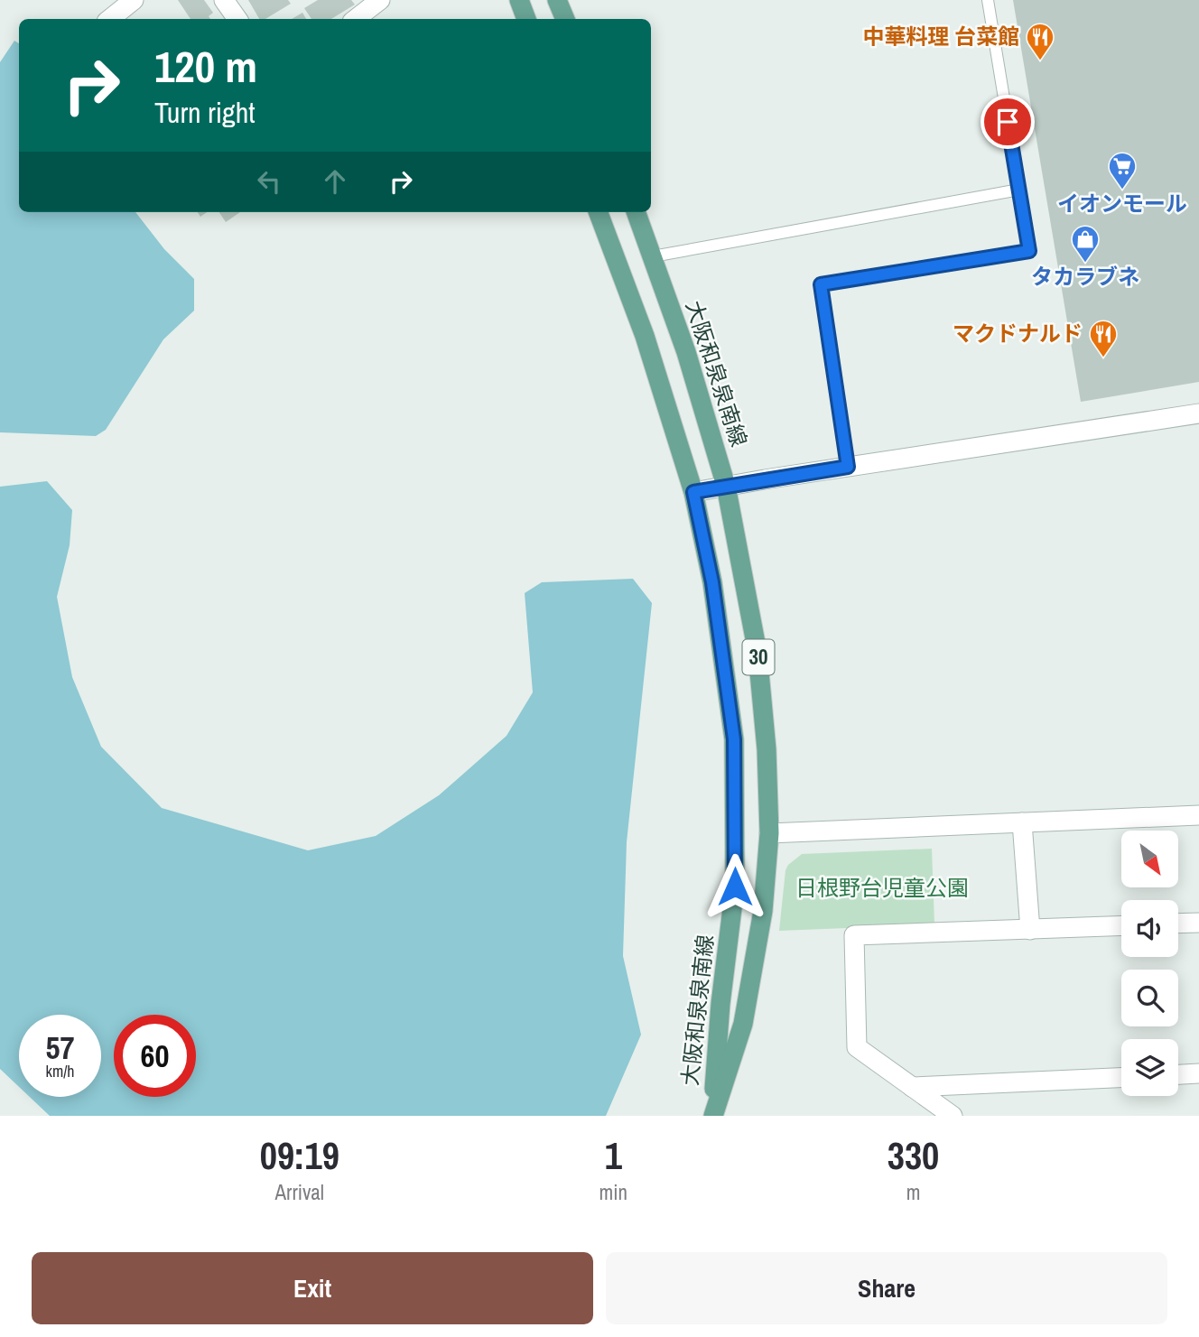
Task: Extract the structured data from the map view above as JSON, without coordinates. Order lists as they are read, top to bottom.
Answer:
{
  "streets": {
    "main road": ["大阪和泉泉南線", "30"]
  },
  "parks": ["日根野台児童公園"],
  "places": {
    "restaurant": ["中華料理 台菜館", "マクドナルド"],
    "supermarket": ["イオンモール"],
    "shop": ["タカラブネ"]
  },
  "north": "bottom right",
  "page": {
    "turn": ["120 m", "Turn right"],
    "speed": "57 km/h",
    "limit": "60",
    "eta": [
      "09:19",
      "Arrival",
      "1",
      "min",
      "330",
      "m"
    ],
    "buttons": ["Exit", "Share"]
  }
}
